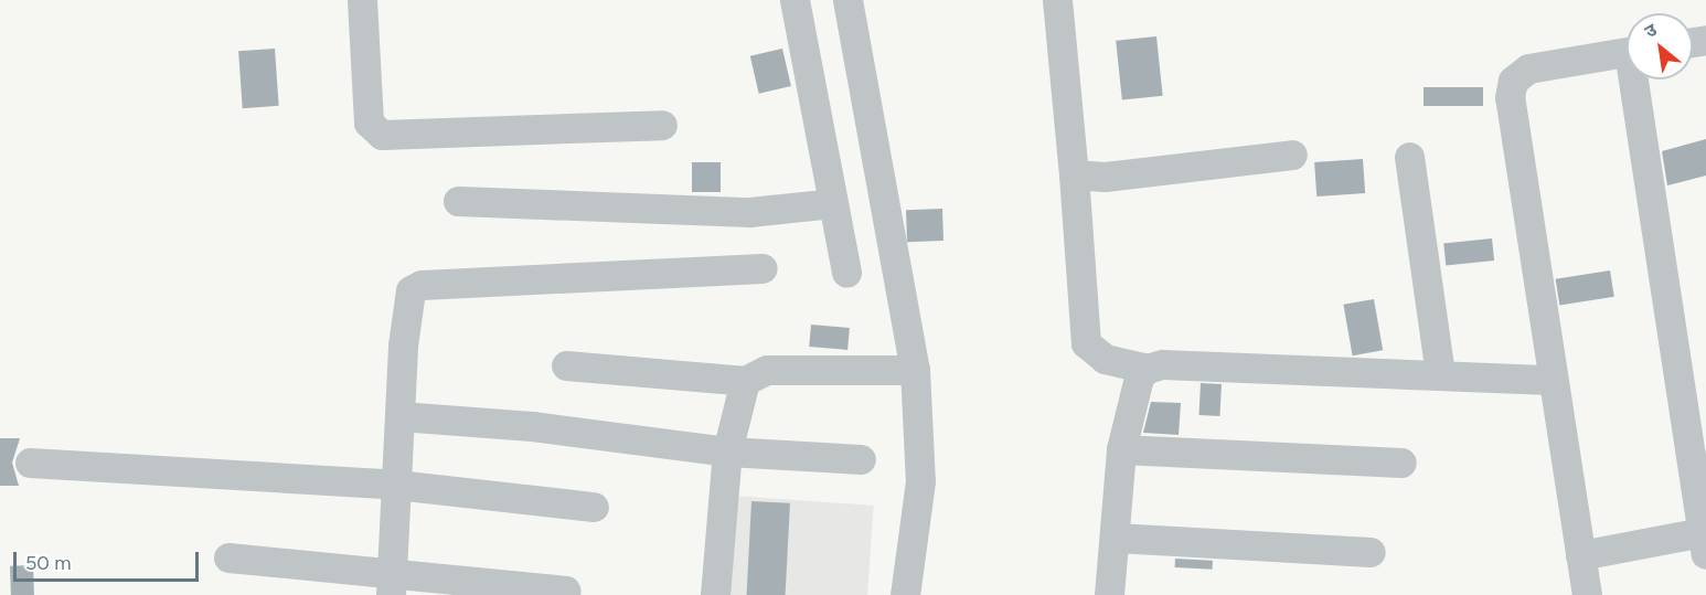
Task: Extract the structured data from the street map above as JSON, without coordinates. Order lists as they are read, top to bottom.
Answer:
{
  "scale_bar": "50 m",
  "north": "top left"
}
